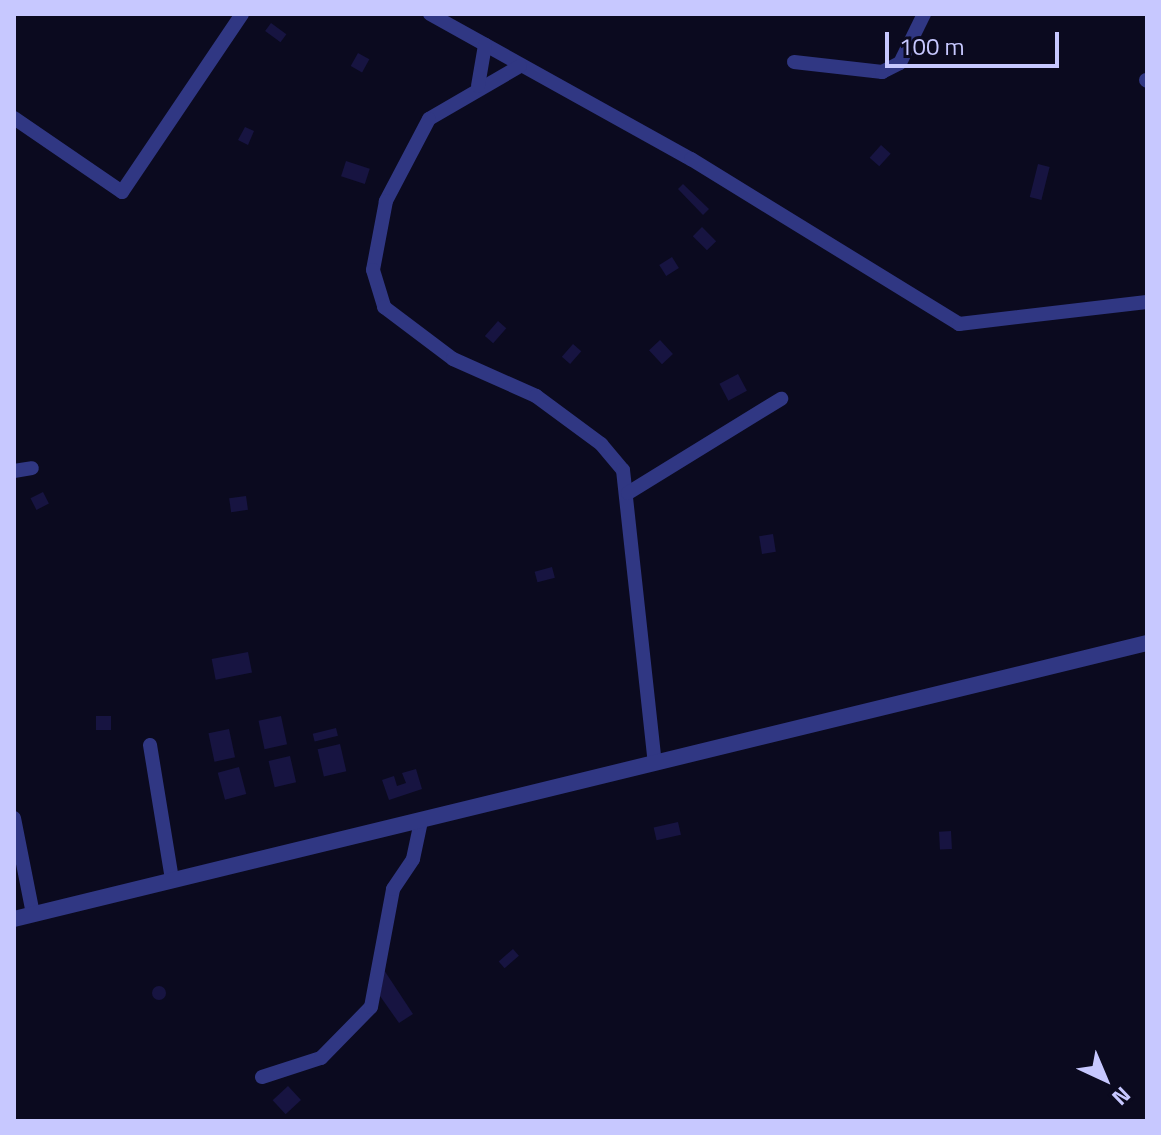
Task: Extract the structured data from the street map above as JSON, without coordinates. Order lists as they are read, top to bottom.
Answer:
{
  "scale_bar": "100 m",
  "north": "bottom right"
}
